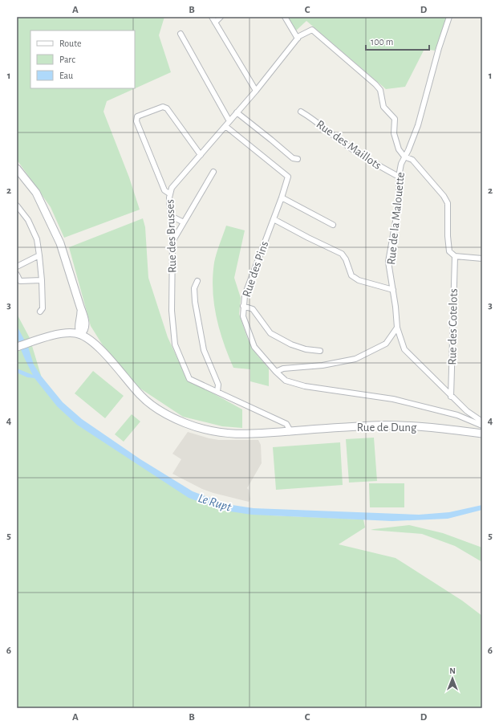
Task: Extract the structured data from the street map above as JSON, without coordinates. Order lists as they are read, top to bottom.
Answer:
{
  "streets": {
    "main road": ["Rue de Dung"],
    "street": [
      "Rue des Maillots",
      "Rue de la Malouette",
      "Rue des Brusses",
      "Rue des Pins",
      "Rue des Cotelots"
    ]
  },
  "crossings": [
    ["Rue des Maillots", "Rue de la Malouette"],
    ["Rue de la Malouette", "Rue des Brusses"],
    ["Rue de la Malouette", "Rue des Cotelots"],
    ["Rue des Brusses", "Rue des Pins"],
    ["Rue des Brusses", "Rue de Dung"]
  ],
  "water": ["Le Rupt"],
  "legend": ["Route", "Parc", "Eau"],
  "scale_bar": "100 m",
  "north": "top",
  "grid": {
    "columns": [
      "A",
      "B",
      "C",
      "D"
    ],
    "rows": [
      "1",
      "2",
      "3",
      "4",
      "5",
      "6"
    ]
  }
}
